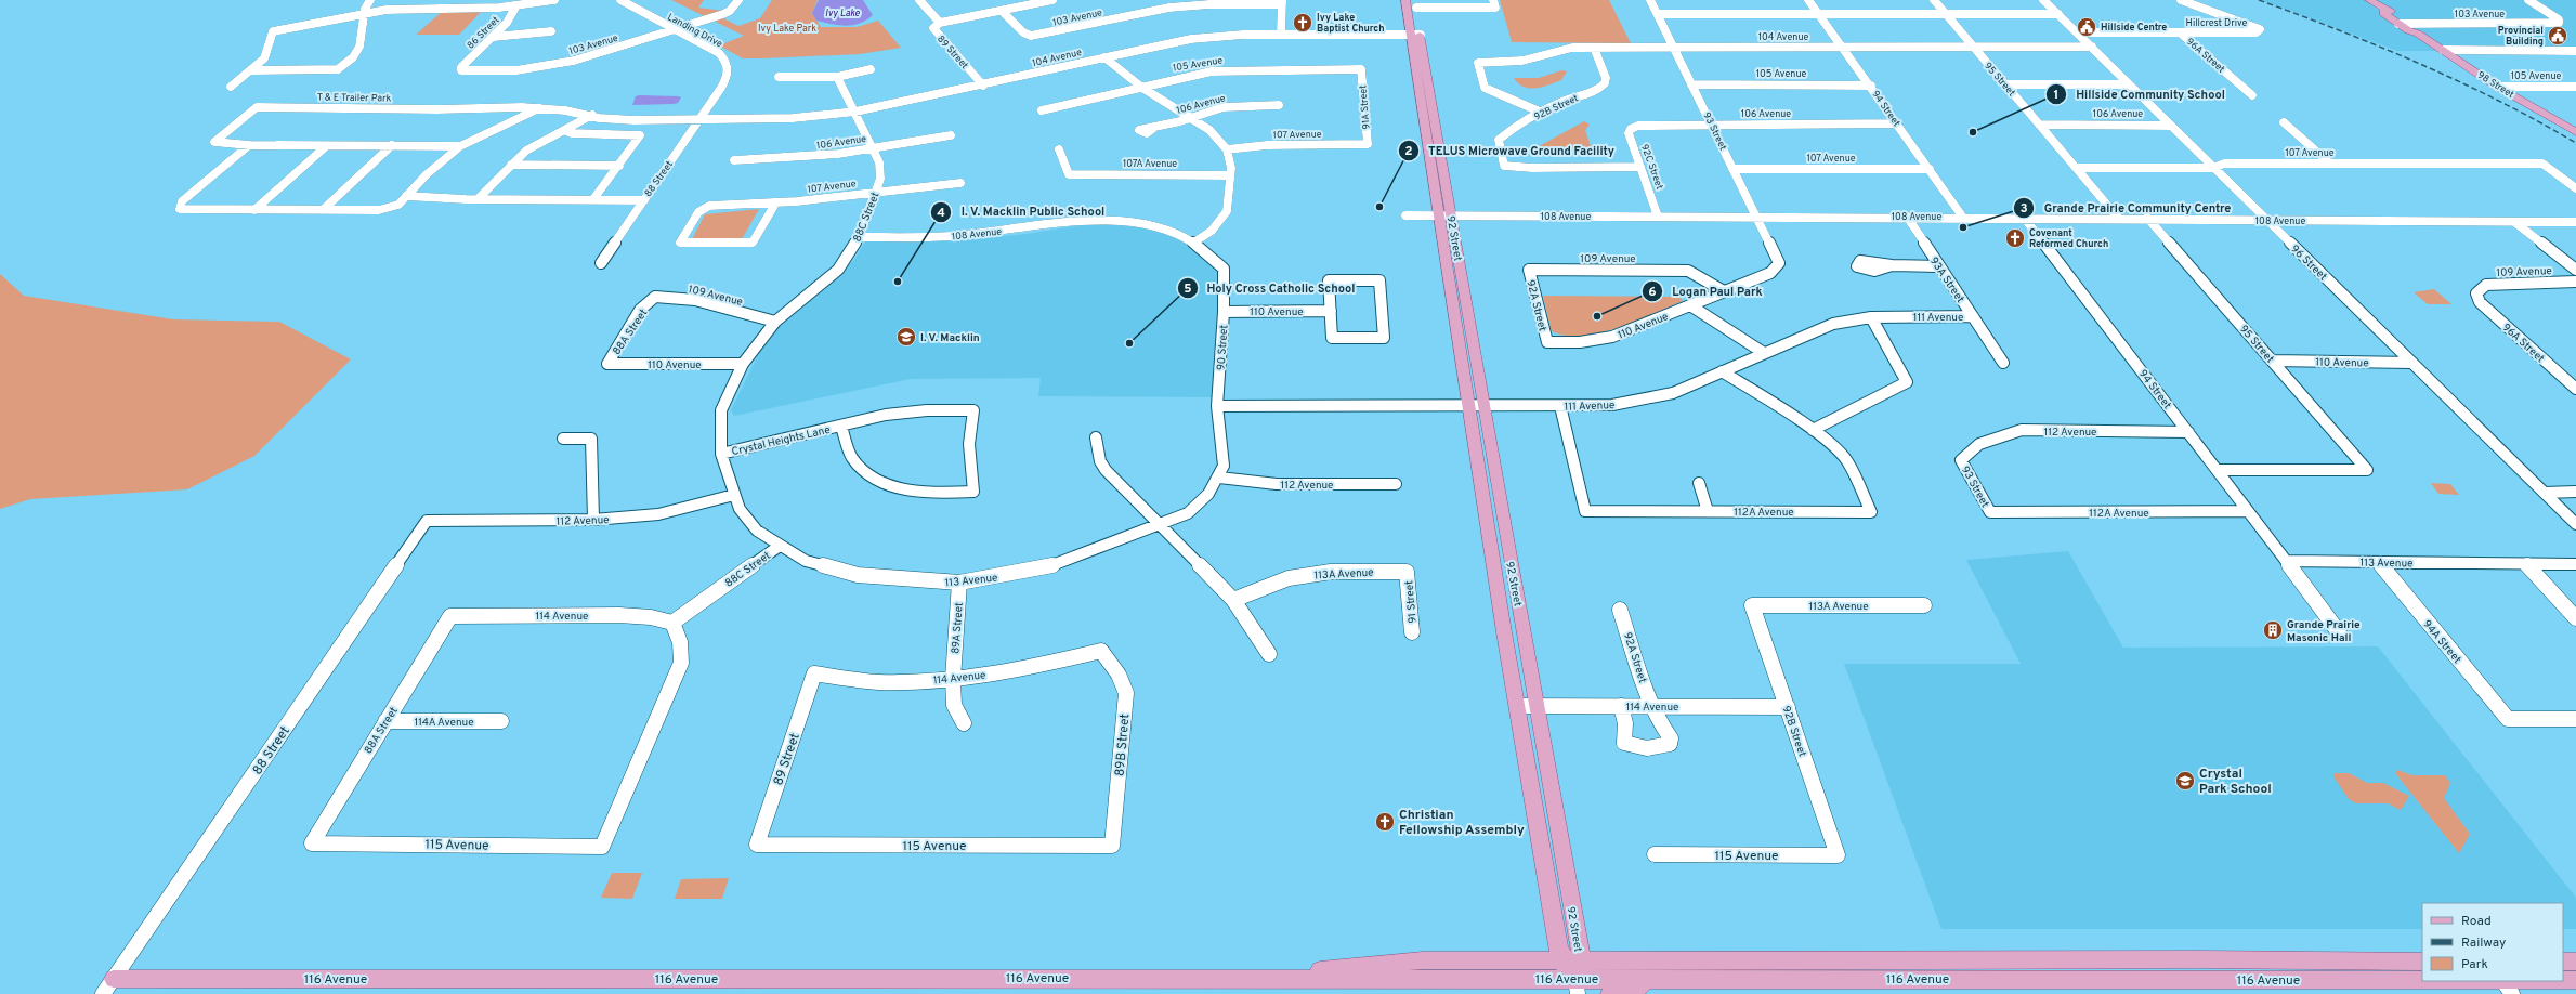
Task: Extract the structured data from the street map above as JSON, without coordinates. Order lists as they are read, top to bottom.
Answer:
{
  "streets": {
    "main road": ["98 Street", "92 Street", "116 Avenue"],
    "street": [
      "103 Avenue",
      "Hillcrest Drive",
      "Landing Drive",
      "86 Street",
      "104 Avenue",
      "89 Street",
      "96A Street",
      "105 Avenue",
      "95 Street",
      "T & E Trailer Park",
      "106 Avenue",
      "91A Street",
      "92B Street",
      "94 Street",
      "93 Street",
      "107 Avenue",
      "107A Avenue",
      "92C Street",
      "88 Street",
      "88C Street",
      "108 Avenue",
      "109 Avenue",
      "96 Street",
      "93A Street",
      "92A Street",
      "110 Avenue",
      "111 Avenue",
      "88A Street",
      "90 Street",
      "112 Avenue",
      "Crystal Heights Lane",
      "112A Avenue",
      "113 Avenue",
      "113A Avenue",
      "91 Street",
      "114 Avenue",
      "89A Street",
      "94A Street",
      "114A Avenue",
      "89B Street",
      "115 Avenue"
    ]
  },
  "crossings": [
    ["103 Avenue", "Landing Drive"],
    ["103 Avenue", "86 Street"],
    ["103 Avenue", "98 Street"],
    ["Hillcrest Drive", "96A Street"],
    ["Hillcrest Drive", "96 Street"],
    ["Landing Drive", "88 Street"],
    ["104 Avenue", "89 Street"],
    ["104 Avenue", "95 Street"],
    ["104 Avenue", "T & E Trailer Park"],
    ["104 Avenue", "92B Street"],
    ["104 Avenue", "94 Street"],
    ["104 Avenue", "93 Street"],
    ["104 Avenue", "88 Street"],
    ["104 Avenue", "88C Street"],
    ["104 Avenue", "92 Street"],
    ["104 Avenue", "96 Street"],
    ["89 Street", "114 Avenue"],
    ["89 Street", "115 Avenue"],
    ["96A Street", "109 Avenue"],
    ["105 Avenue", "98 Street"],
    ["105 Avenue", "91A Street"],
    ["105 Avenue", "94 Street"],
    ["105 Avenue", "93 Street"],
    ["95 Street", "106 Avenue"],
    ["95 Street", "94 Street"],
    ["95 Street", "107 Avenue"],
    ["95 Street", "108 Avenue"],
    ["95 Street", "110 Avenue"],
    ["T & E Trailer Park", "88 Street"],
    ["106 Avenue", "94 Street"],
    ["106 Avenue", "93 Street"],
    ["106 Avenue", "92C Street"],
    ["106 Avenue", "88C Street"],
    ["106 Avenue", "96 Street"],
    ["91A Street", "107 Avenue"],
    ["92B Street", "92C Street"],
    ["92B Street", "113A Avenue"],
    ["92B Street", "114 Avenue"],
    ["92B Street", "115 Avenue"],
    ["94 Street", "107 Avenue"],
    ["94 Street", "108 Avenue"],
    ["94 Street", "112 Avenue"],
    ["94 Street", "112A Avenue"],
    ["94 Street", "113 Avenue"],
    ["93 Street", "107 Avenue"],
    ["93 Street", "108 Avenue"],
    ["93 Street", "110 Avenue"],
    ["93 Street", "112 Avenue"],
    ["93 Street", "112A Avenue"],
    ["107 Avenue", "88C Street"],
    ["107 Avenue", "96 Street"],
    ["92C Street", "108 Avenue"],
    ["88 Street", "112 Avenue"],
    ["88 Street", "116 Avenue"],
    ["88C Street", "108 Avenue"],
    ["88C Street", "109 Avenue"],
    ["88C Street", "110 Avenue"],
    ["88C Street", "112 Avenue"],
    ["88C Street", "Crystal Heights Lane"],
    ["88C Street", "113 Avenue"],
    ["88C Street", "114 Avenue"],
    ["88C Street", "115 Avenue"],
    ["108 Avenue", "92 Street"],
    ["108 Avenue", "96 Street"],
    ["108 Avenue", "93A Street"],
    ["108 Avenue", "90 Street"],
    ["92 Street", "111 Avenue"],
    ["92 Street", "114 Avenue"],
    ["92 Street", "116 Avenue"],
    ["109 Avenue", "92A Street"],
    ["109 Avenue", "110 Avenue"],
    ["109 Avenue", "88A Street"],
    ["96 Street", "110 Avenue"],
    ["93A Street", "111 Avenue"],
    ["92A Street", "110 Avenue"],
    ["92A Street", "114 Avenue"],
    ["110 Avenue", "88A Street"],
    ["110 Avenue", "90 Street"],
    ["111 Avenue", "90 Street"],
    ["111 Avenue", "112A Avenue"],
    ["88A Street", "114 Avenue"],
    ["88A Street", "114A Avenue"],
    ["88A Street", "115 Avenue"],
    ["90 Street", "112 Avenue"],
    ["90 Street", "113 Avenue"],
    ["113 Avenue", "89A Street"],
    ["113 Avenue", "94A Street"],
    ["113A Avenue", "91 Street"],
    ["114 Avenue", "89A Street"],
    ["114 Avenue", "89B Street"],
    ["114 Avenue", "115 Avenue"],
    ["89B Street", "115 Avenue"]
  ],
  "water": ["Ivy Lake"],
  "parks": ["Ivy Lake Park"],
  "places": {
    "church": ["Ivy Lake Baptist Church", "Covenant Reformed Church", "Christian Fellowship Assembly"],
    "public building": ["Hillside Centre", "Provincial Building"],
    "other": [
      "Hillside Community School",
      "TELUS Microwave Ground Facility",
      "Grande Prairie Community Centre",
      "I. V. Macklin Public School",
      "Logan Paul Park",
      "Holy Cross Catholic School"
    ],
    "school or university": ["I. V. Macklin", "Crystal Park School"],
    "building": ["Grande Prairie Masonic Hall"]
  },
  "legend": ["Road", "Railway", "Park"]
}
